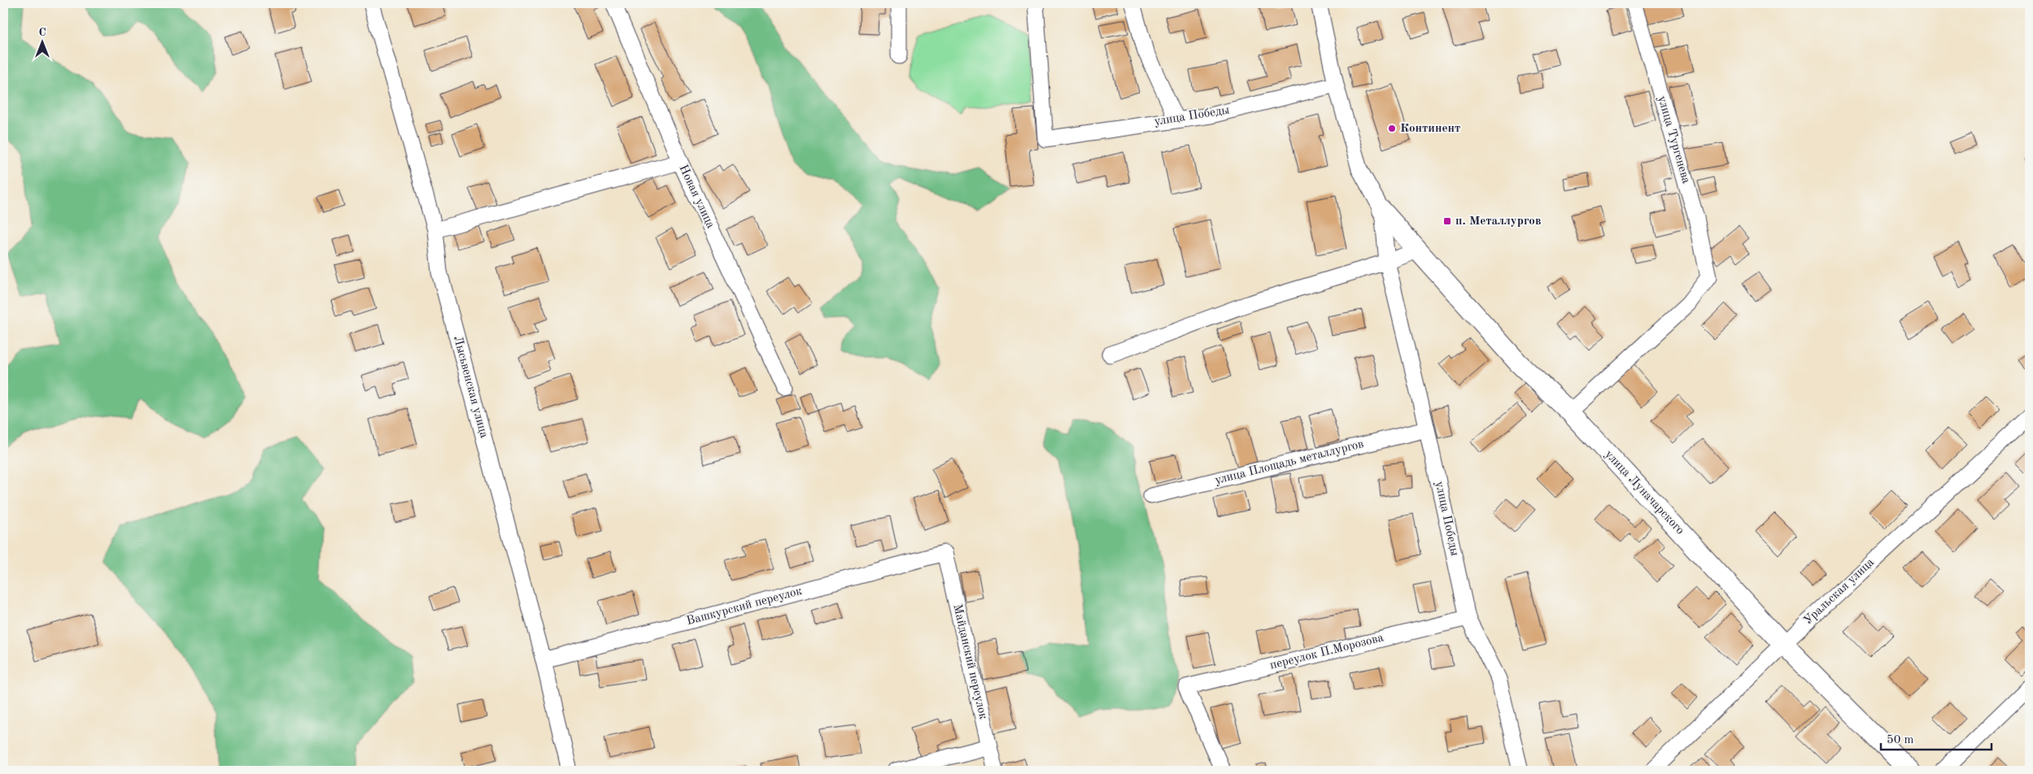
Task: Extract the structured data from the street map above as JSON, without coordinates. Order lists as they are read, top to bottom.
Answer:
{
  "streets": {
    "street": [
      "улица Победы",
      "улица Тургенева",
      "Новая улица",
      "Лысьвенская улица",
      "улица Площадь металлургов",
      "улица Луначарского",
      "Уральская улица",
      "Вашкурский переулок",
      "переулок П.Морозова",
      "Майданский переулок"
    ]
  },
  "crossings": [
    ["улица Победы", "улица Площадь металлургов"],
    ["улица Победы", "улица Луначарского"],
    ["улица Победы", "переулок П.Морозова"],
    ["улица Тургенева", "улица Луначарского"],
    ["Лысьвенская улица", "Вашкурский переулок"],
    ["улица Луначарского", "Уральская улица"],
    ["Вашкурский переулок", "Майданский переулок"]
  ],
  "places": {
    "other": ["Континент"],
    "transit": ["п. Металлургов"]
  },
  "scale_bar": "50 m",
  "north": "top"
}
